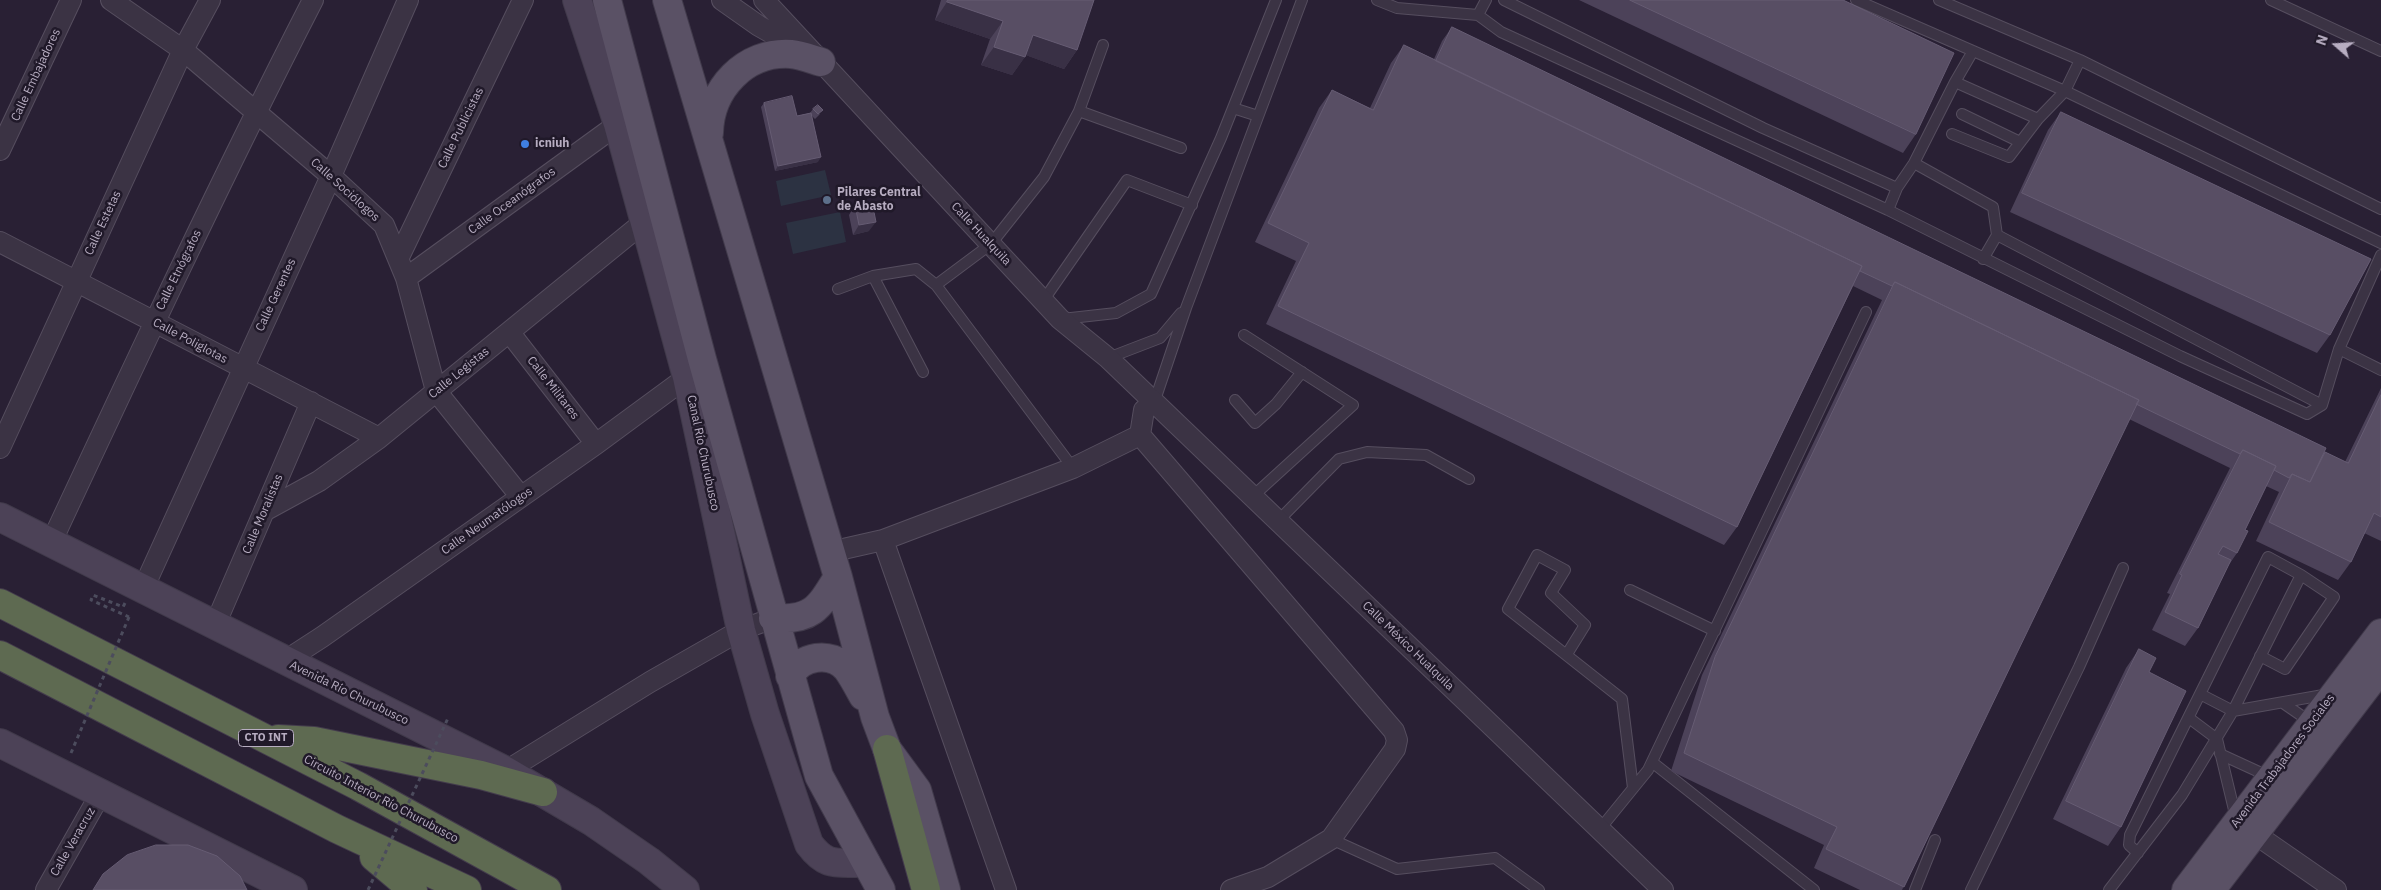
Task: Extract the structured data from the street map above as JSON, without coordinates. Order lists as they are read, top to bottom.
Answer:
{
  "streets": {
    "highway": ["CTO INT", "Circuito Interior Río Churubusco"],
    "main road": ["Canal Río Churubusco", "Avenida Río Churubusco", "Avenida Trabajadores Sociales"],
    "street": [
      "Calle Embajadores",
      "Calle Publicistas",
      "Calle Sociólogos",
      "Calle Oceanógrafos",
      "Calle Estetas",
      "Calle Hualquila",
      "Calle Etnógrafos",
      "Calle Gerentes",
      "Calle Poliglotas",
      "Calle Legistas",
      "Calle Militares",
      "Calle Moralistas",
      "Calle Neumatólogos",
      "Calle México Hualquila",
      "Calle Veracruz"
    ]
  },
  "crossings": [
    ["Calle Publicistas", "Calle Sociólogos"],
    ["Calle Sociólogos", "Calle Oceanógrafos"],
    ["Calle Sociólogos", "Calle Estetas"],
    ["Calle Sociólogos", "Calle Etnógrafos"],
    ["Calle Sociólogos", "Calle Gerentes"],
    ["Calle Sociólogos", "Calle Legistas"],
    ["Calle Sociólogos", "Calle Neumatólogos"],
    ["Calle Oceanógrafos", "Canal Río Churubusco"],
    ["Calle Estetas", "Calle Poliglotas"],
    ["Calle Hualquila", "Calle México Hualquila"],
    ["Calle Etnógrafos", "Calle Poliglotas"],
    ["Calle Etnógrafos", "Avenida Río Churubusco"],
    ["Calle Gerentes", "Calle Poliglotas"],
    ["Calle Gerentes", "Avenida Río Churubusco"],
    ["Calle Poliglotas", "Calle Legistas"],
    ["Calle Poliglotas", "Calle Moralistas"],
    ["Calle Legistas", "Calle Militares"],
    ["Calle Legistas", "Canal Río Churubusco"],
    ["Calle Legistas", "Calle Moralistas"],
    ["Calle Militares", "Calle Neumatólogos"],
    ["Canal Río Churubusco", "Calle Neumatólogos"],
    ["Calle Moralistas", "Avenida Río Churubusco"],
    ["Calle Neumatólogos", "Avenida Río Churubusco"]
  ],
  "places": ["icniuh", "Pilares Central de Abasto"],
  "north": "left"
}
